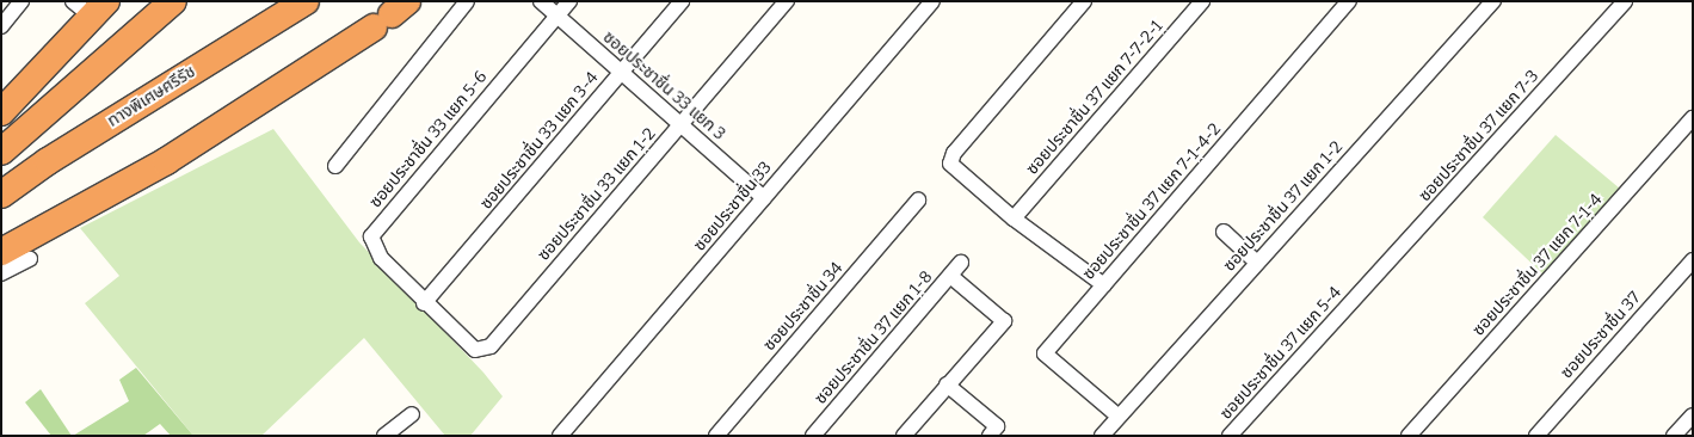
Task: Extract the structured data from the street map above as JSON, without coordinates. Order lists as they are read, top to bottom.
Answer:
{
  "streets": {
    "highway": ["ทางพิเศษศรีรัช"],
    "street": [
      "ซอยประชาชื่น 33 แยก 3",
      "ซอยประชาชื่น 37 แยก 7-7-2-1",
      "ซอยประชาชื่น 37 แยก 7-3",
      "ซอยประชาชื่น 33 แยก 5-6",
      "ซอยประชาชื่น 33 แยก 3-4",
      "ซอยประชาชื่น 33 แยก 1-2",
      "ซอยประชาชื่น 37 แยก 7-1-4-2",
      "ซอยประชาชื่น 33",
      "ซอยประชาชื่น 37 แยก 1-2",
      "ซอยประชาชื่น 37 แยก 7-1-4",
      "ซอยประชาชื่น 34",
      "ซอยประชาชื่น 37",
      "ซอยประชาชื่น 37 แยก 1-8",
      "ซอยประชาชื่น 37 แยก 5-4"
    ]
  },
  "crossings": [
    ["ซอยประชาชื่น 33 แยก 3", "ซอยประชาชื่น 33 แยก 5-6"],
    ["ซอยประชาชื่น 33 แยก 3", "ซอยประชาชื่น 33 แยก 3-4"],
    ["ซอยประชาชื่น 33 แยก 3", "ซอยประชาชื่น 33 แยก 1-2"],
    ["ซอยประชาชื่น 33 แยก 3", "ซอยประชาชื่น 33"],
    ["ซอยประชาชื่น 37 แยก 7-3", "ซอยประชาชื่น 37 แยก 5-4"],
    ["ซอยประชาชื่น 33 แยก 5-6", "ซอยประชาชื่น 33 แยก 3-4"],
    ["ซอยประชาชื่น 33 แยก 5-6", "ซอยประชาชื่น 33 แยก 1-2"],
    ["ซอยประชาชื่น 33 แยก 3-4", "ซอยประชาชื่น 33 แยก 1-2"],
    ["ซอยประชาชื่น 37 แยก 7-1-4-2", "ซอยประชาชื่น 37 แยก 1-2"]
  ]
}
